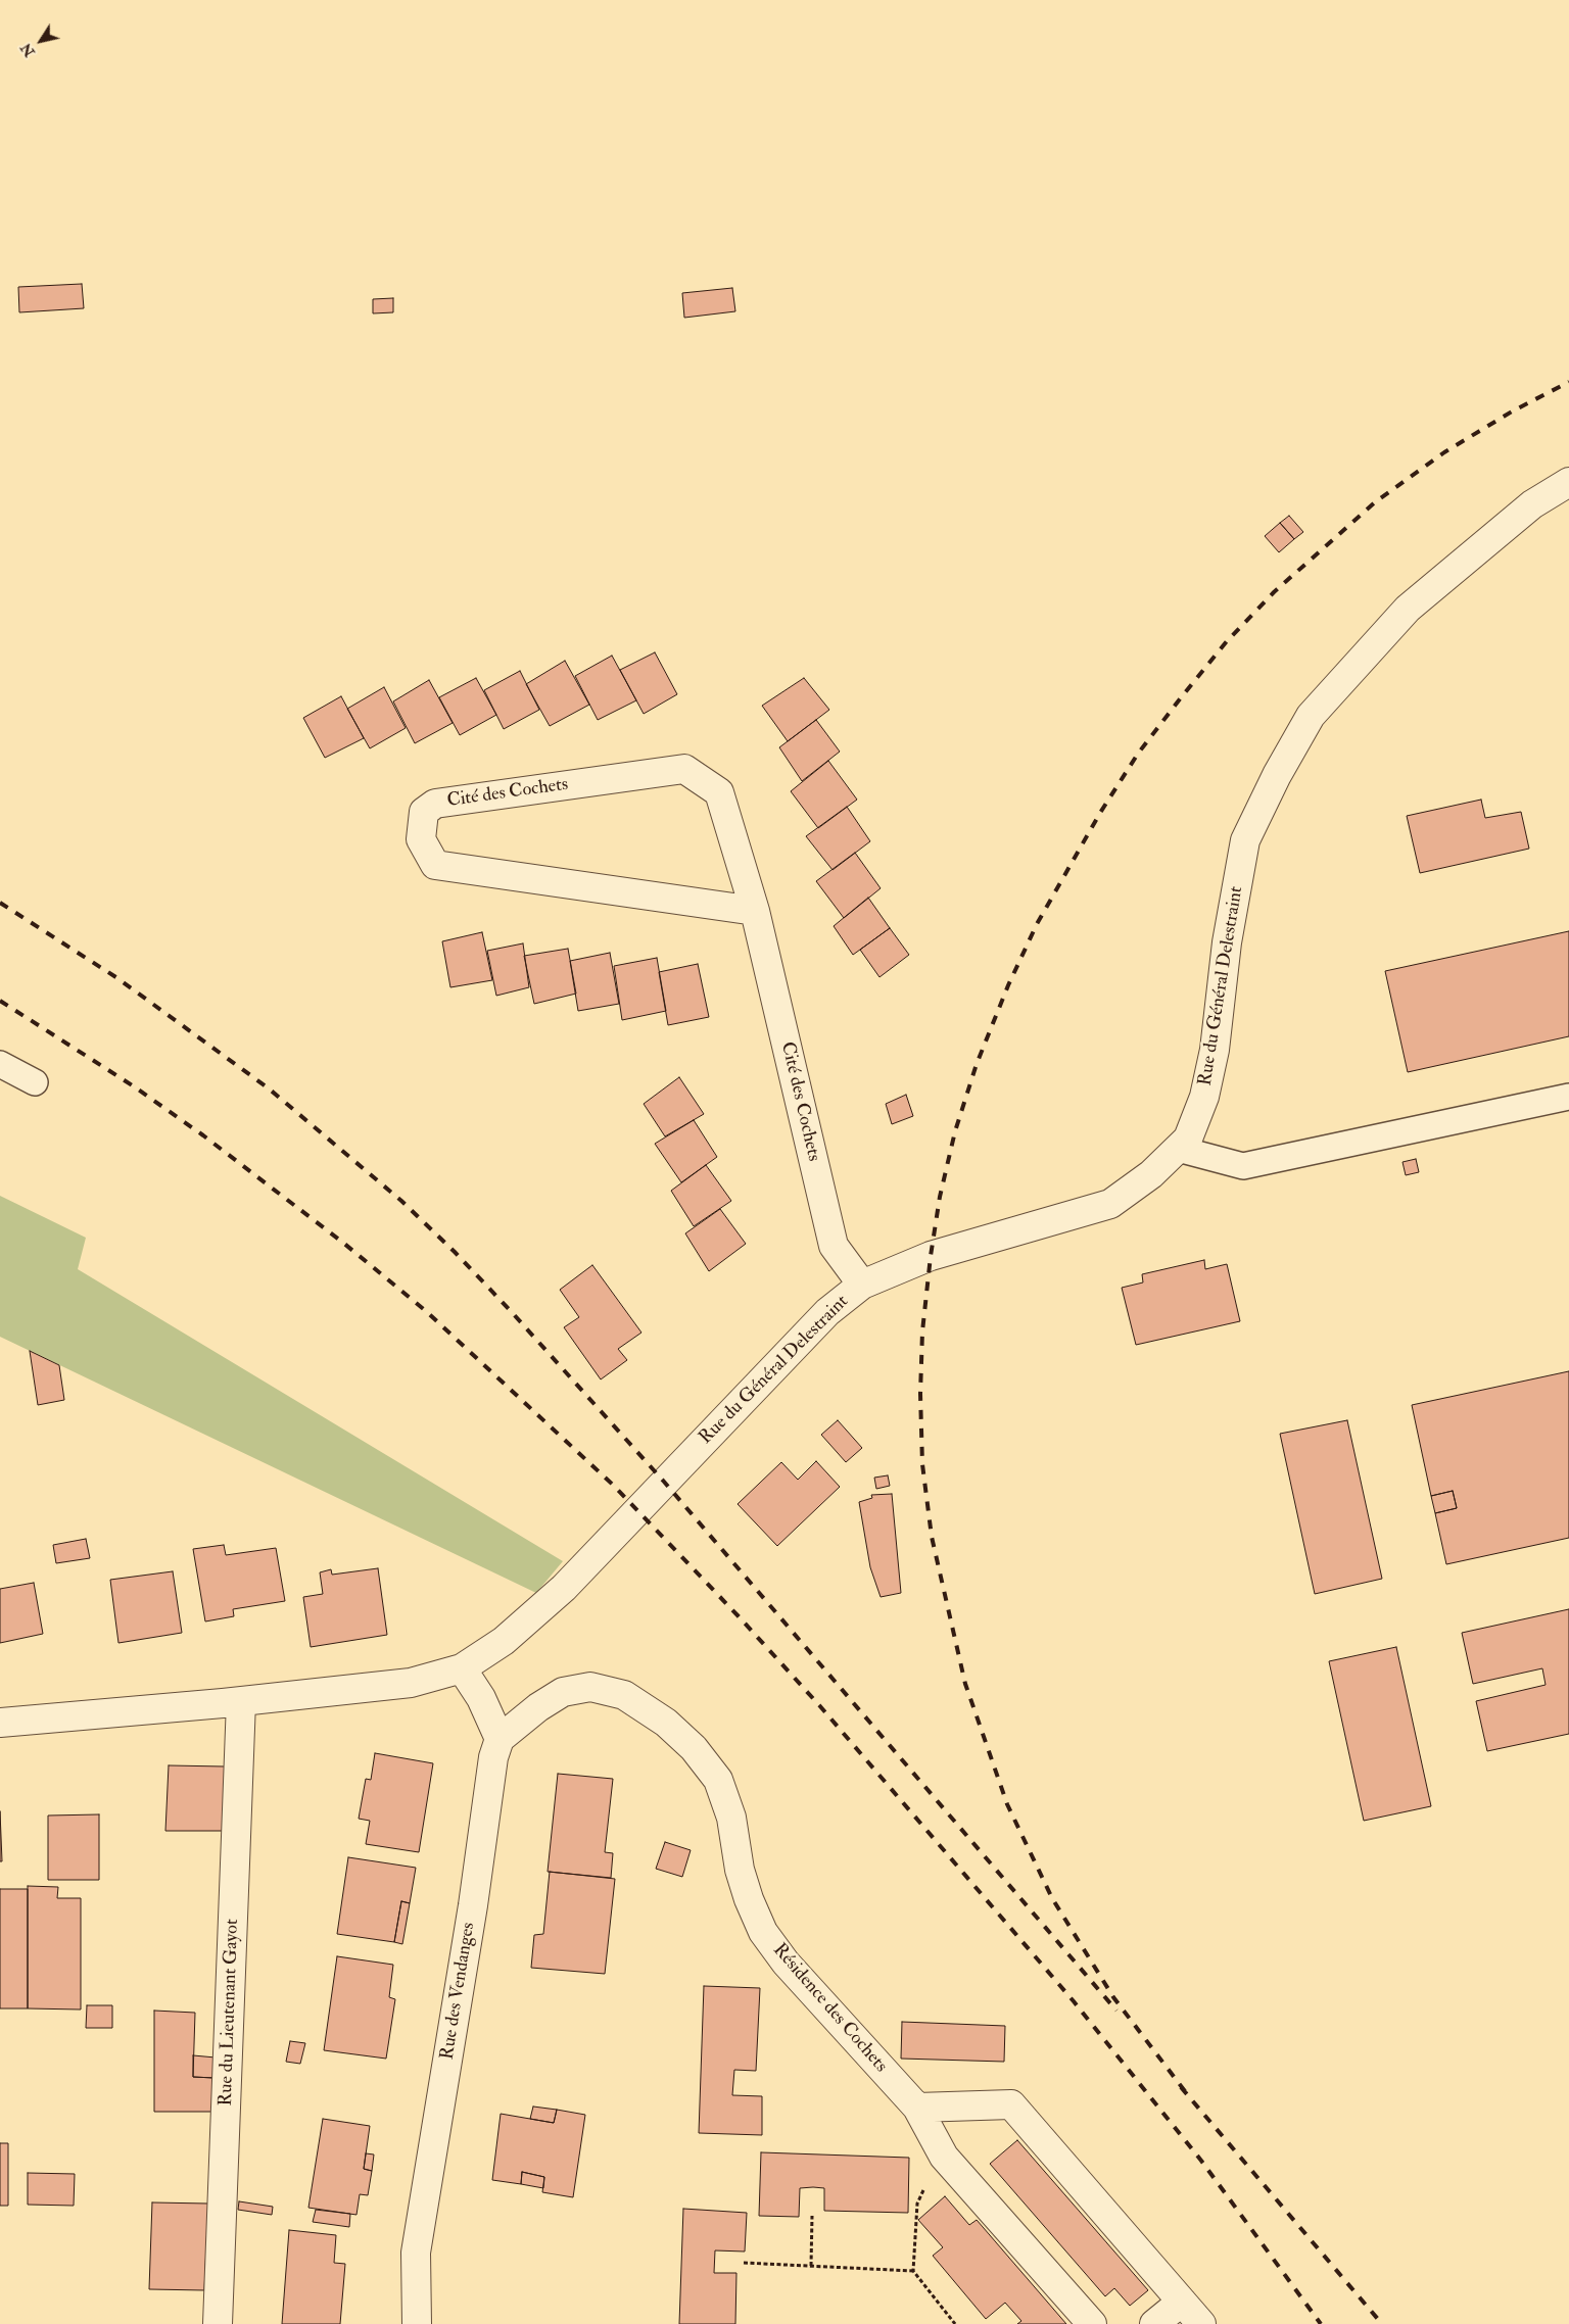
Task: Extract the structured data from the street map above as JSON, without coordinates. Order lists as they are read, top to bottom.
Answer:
{
  "streets": {
    "street": [
      "Cité des Cochets",
      "Rue du Général Delestraint",
      "Rue des Vendanges",
      "Résidence des Cochets",
      "Rue du Lieutenant Gayot"
    ]
  },
  "crossings": [
    ["Cité des Cochets", "Rue du Général Delestraint"],
    ["Rue des Vendanges", "Résidence des Cochets"]
  ],
  "north": "bottom left"
}
